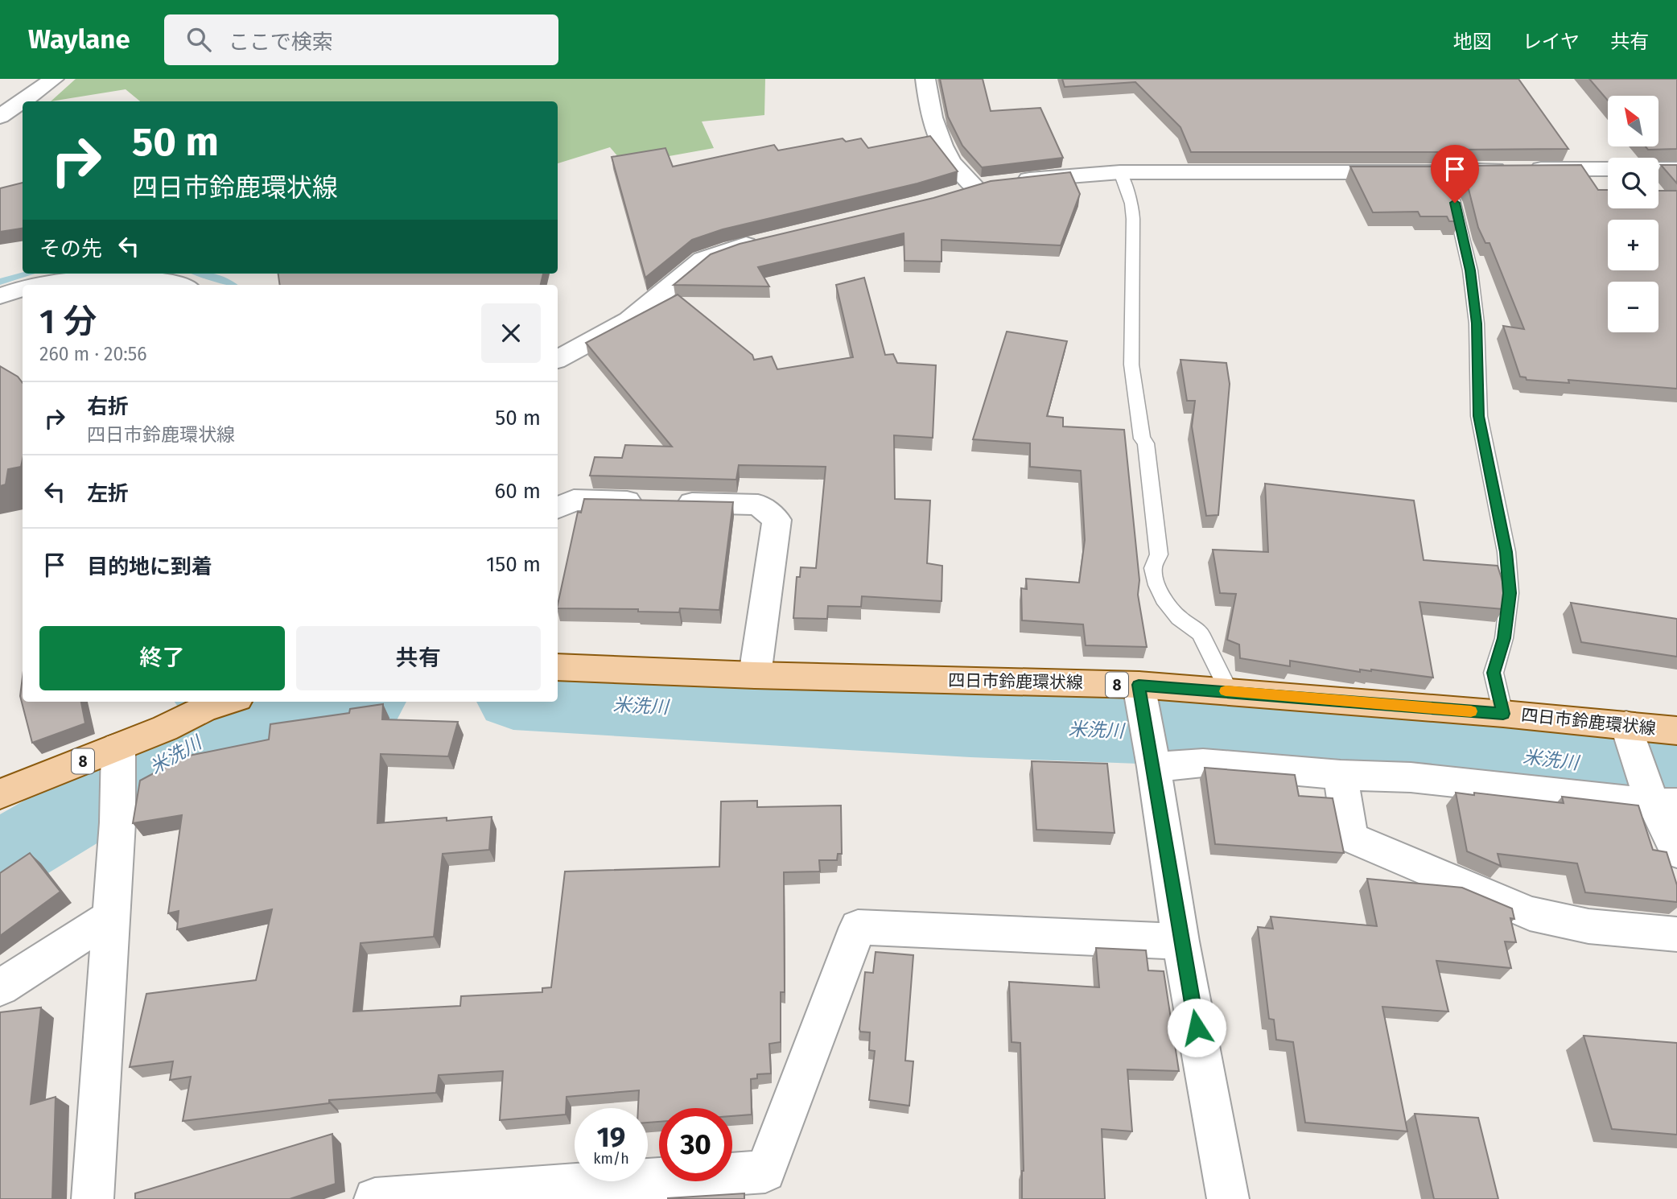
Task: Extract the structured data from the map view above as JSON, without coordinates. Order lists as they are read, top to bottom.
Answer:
{
  "streets": {
    "main road": ["四日市鈴鹿環状線", "8"]
  },
  "water": ["米洗川"],
  "north": "top left",
  "page": {
    "header": "Waylane",
    "search": "ここで検索",
    "nav": ["地図", "レイヤ", "共有"],
    "map_buttons": ["+", "−"],
    "turn": ["50 m", "四日市鈴鹿環状線"],
    "then": "その先",
    "heading": ["1 分", "260 m · 20:56"],
    "list": [
      {
        "name": "右折",
        "note": "四日市鈴鹿環状線",
        "value": "50 m"
      },
      {
        "name": "左折",
        "value": "60 m"
      },
      {
        "name": "目的地に到着",
        "value": "150 m"
      }
    ],
    "buttons": ["終了", "共有"],
    "speed": "19 km/h",
    "limit": "30"
  }
}
